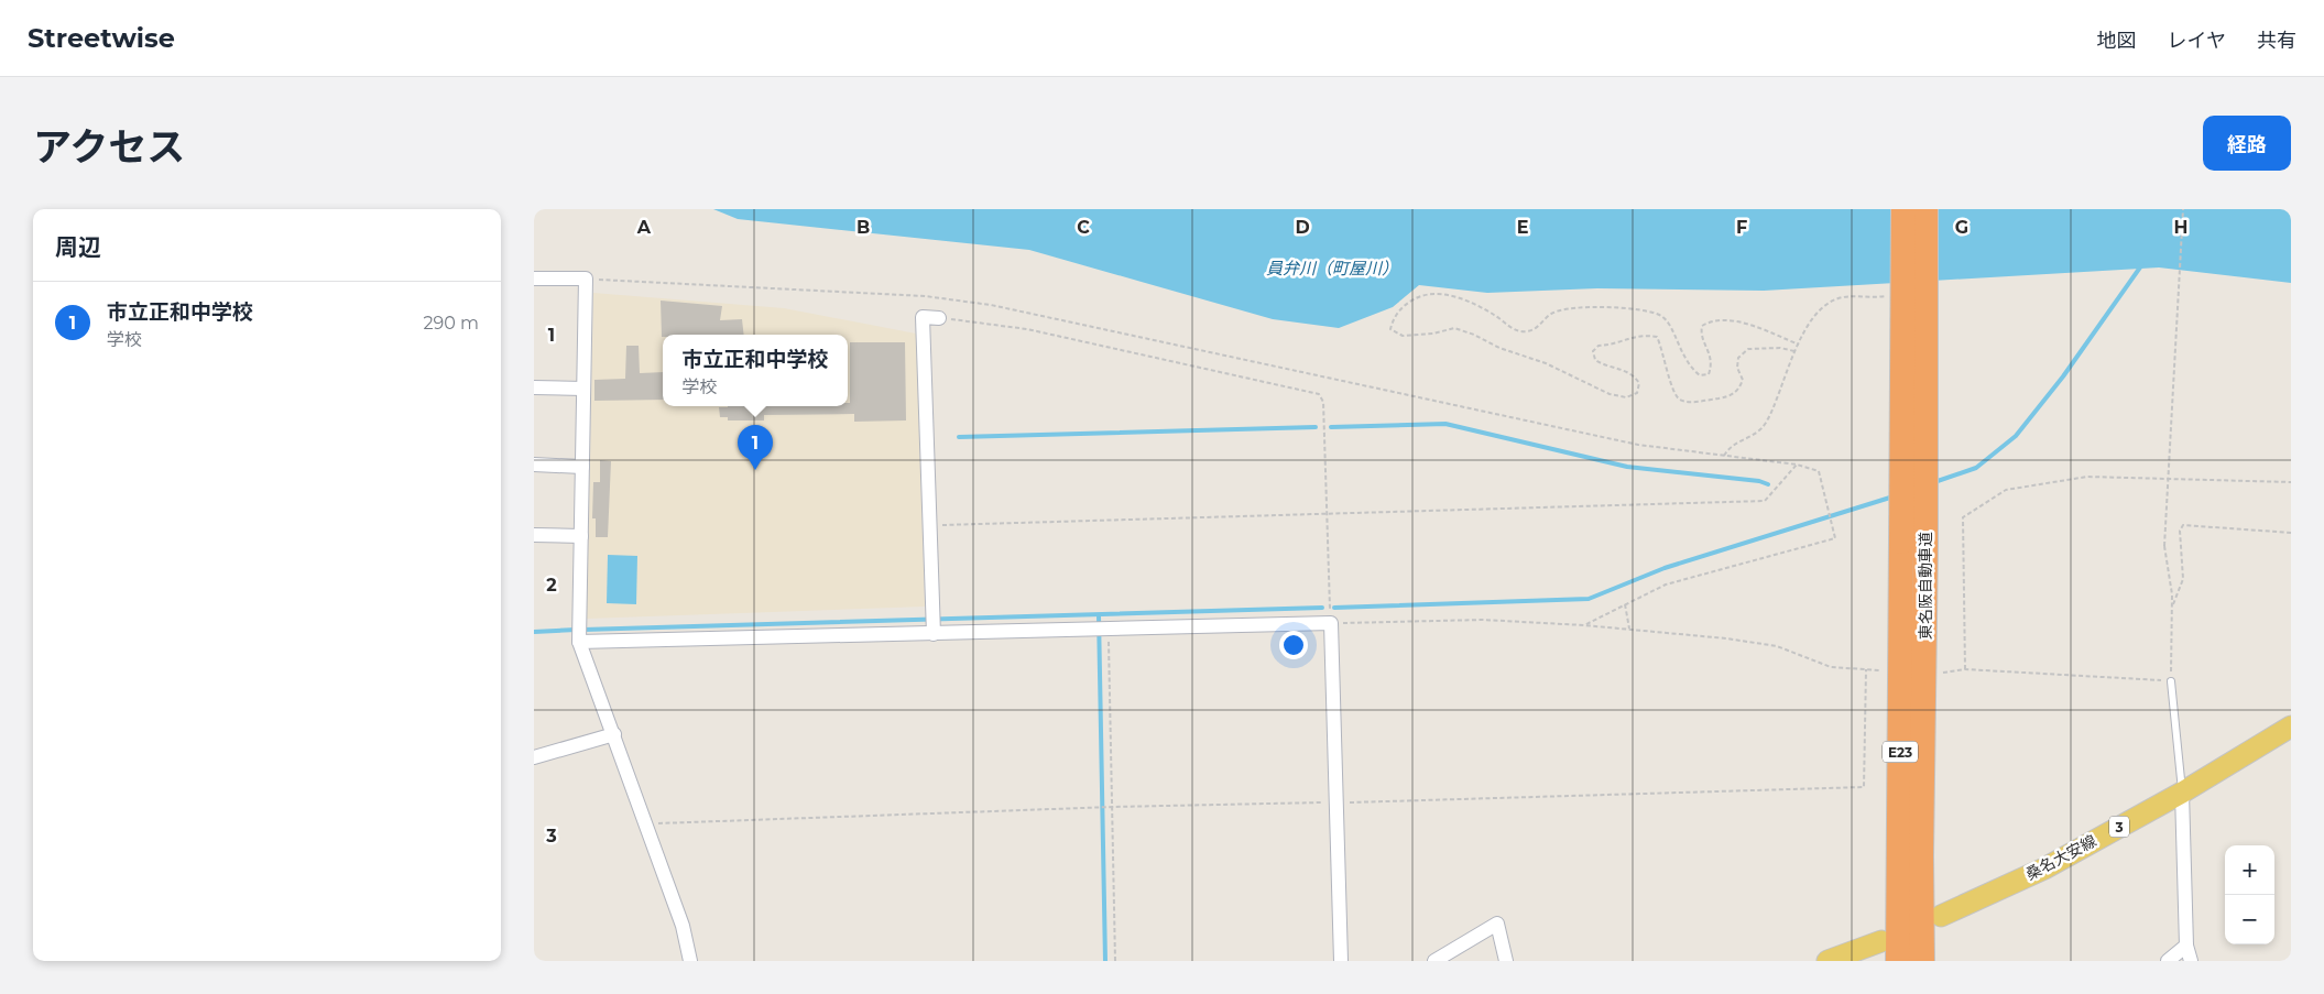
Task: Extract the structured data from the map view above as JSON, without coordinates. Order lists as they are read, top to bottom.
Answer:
{
  "streets": {
    "highway": ["東名阪自動車道", "E23"],
    "main road": ["3", "桑名大安線"]
  },
  "water": ["員弁川（町屋川）"],
  "page": {
    "header": "Streetwise",
    "nav": ["地図", "レイヤ", "共有"],
    "title": "アクセス",
    "buttons": "経路",
    "heading": "周辺",
    "list": [
      {
        "mark": "1",
        "name": "市立正和中学校",
        "note": "学校",
        "value": "290 m"
      }
    ],
    "popup": ["市立正和中学校", "学校"],
    "pins": "1",
    "map_buttons": ["+", "−"]
  },
  "grid": {
    "columns": [
      "A",
      "B",
      "C",
      "D",
      "E",
      "F",
      "G",
      "H"
    ],
    "rows": ["1", "2", "3"]
  }
}
